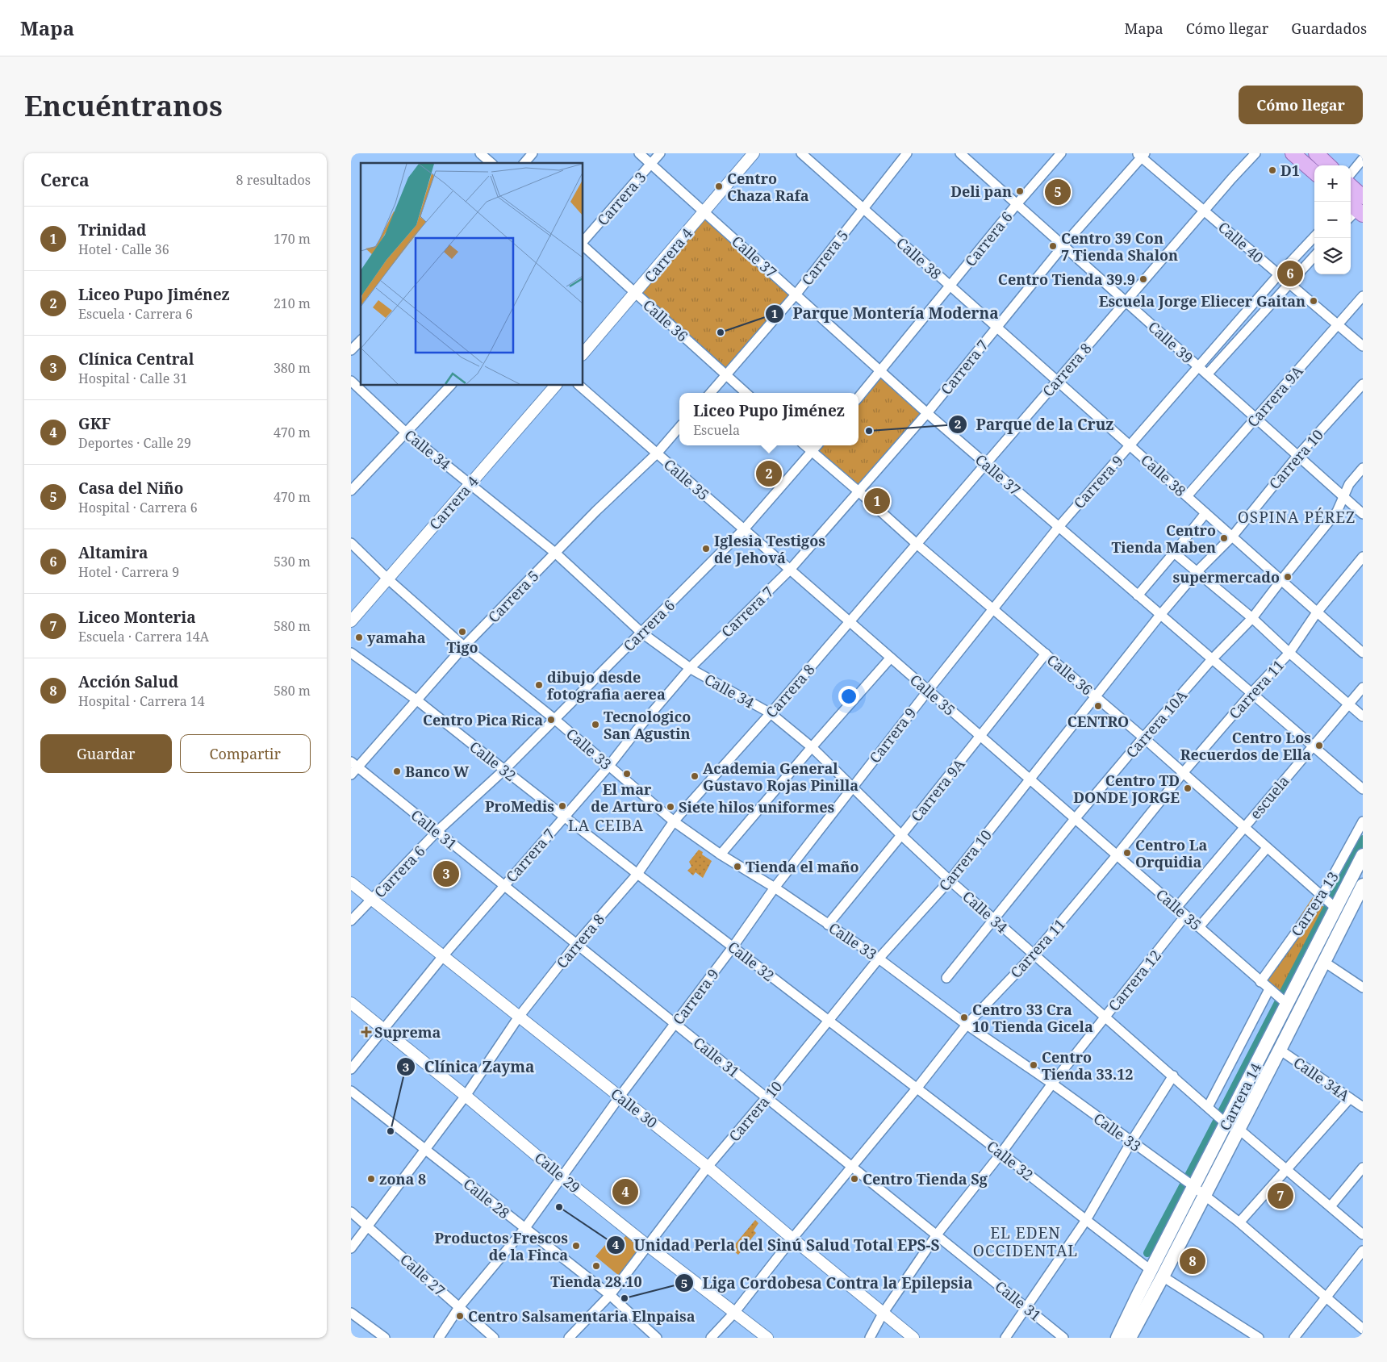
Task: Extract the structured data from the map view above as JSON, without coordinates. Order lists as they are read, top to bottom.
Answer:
{
  "streets": {
    "main road": ["Carrera 14"],
    "street": [
      "Carrera 3",
      "Carrera 6",
      "Calle 40",
      "Carrera 4",
      "Calle 37",
      "Carrera 5",
      "Calle 38",
      "Calle 36",
      "Calle 39",
      "Carrera 7",
      "Carrera 8",
      "Carrera 9A",
      "Calle 34",
      "Carrera 10",
      "Calle 35",
      "Carrera 9",
      "Carrera 11",
      "Carrera 10A",
      "Calle 33",
      "Calle 32",
      "escuela",
      "Calle 31",
      "Carrera 13",
      "Carrera 12",
      "Calle 34A",
      "Calle 30",
      "Calle 29",
      "Calle 28",
      "Calle 27"
    ]
  },
  "crossings": [
    ["Carrera 3", "Calle 37"],
    ["Carrera 6", "Calle 37"],
    ["Carrera 6", "Calle 38"],
    ["Carrera 6", "Calle 36"],
    ["Carrera 6", "Calle 39"],
    ["Carrera 6", "Calle 34"],
    ["Carrera 6", "Calle 35"],
    ["Carrera 6", "Calle 33"],
    ["Carrera 6", "Calle 32"],
    ["Carrera 6", "Calle 31"],
    ["Carrera 6", "Calle 30"],
    ["Calle 40", "Carrera 7"],
    ["Calle 40", "Carrera 8"],
    ["Calle 40", "Carrera 9A"],
    ["Calle 40", "Carrera 9"],
    ["Carrera 4", "Calle 37"],
    ["Carrera 4", "Calle 36"],
    ["Carrera 4", "Calle 34"],
    ["Carrera 4", "Calle 33"],
    ["Calle 37", "Carrera 5"],
    ["Calle 37", "Carrera 7"],
    ["Calle 37", "Carrera 8"],
    ["Calle 37", "Carrera 10"],
    ["Calle 37", "Carrera 9"],
    ["Calle 37", "Carrera 11"],
    ["Calle 37", "Carrera 10A"],
    ["Calle 37", "escuela"],
    ["Carrera 5", "Calle 38"],
    ["Carrera 5", "Calle 36"],
    ["Carrera 5", "Calle 34"],
    ["Carrera 5", "Calle 35"],
    ["Carrera 5", "Calle 33"],
    ["Carrera 5", "Calle 32"],
    ["Carrera 5", "Calle 31"],
    ["Calle 38", "Carrera 7"],
    ["Calle 38", "Carrera 8"],
    ["Calle 38", "Carrera 9A"],
    ["Calle 38", "Carrera 10"],
    ["Calle 38", "Carrera 9"],
    ["Calle 38", "Carrera 11"],
    ["Calle 38", "Carrera 10A"],
    ["Calle 36", "Carrera 7"],
    ["Calle 36", "Carrera 8"],
    ["Calle 36", "Carrera 9A"],
    ["Calle 36", "Carrera 10"],
    ["Calle 36", "Carrera 9"],
    ["Calle 36", "Carrera 11"],
    ["Calle 36", "Carrera 10A"],
    ["Calle 36", "escuela"],
    ["Calle 36", "Carrera 13"],
    ["Calle 36", "Carrera 14"],
    ["Calle 39", "Carrera 7"],
    ["Calle 39", "Carrera 8"],
    ["Calle 39", "Carrera 9A"],
    ["Calle 39", "Carrera 10"],
    ["Calle 39", "Carrera 9"],
    ["Calle 39", "Carrera 10A"],
    ["Carrera 7", "Calle 34"],
    ["Carrera 7", "Calle 35"],
    ["Carrera 7", "Calle 33"],
    ["Carrera 7", "Calle 32"],
    ["Carrera 7", "Calle 31"],
    ["Carrera 7", "Calle 30"],
    ["Carrera 7", "Calle 29"],
    ["Carrera 8", "Calle 34"],
    ["Carrera 8", "Calle 35"],
    ["Carrera 8", "Calle 33"],
    ["Carrera 8", "Calle 32"],
    ["Carrera 8", "Calle 31"],
    ["Carrera 8", "Calle 30"],
    ["Carrera 8", "Calle 29"],
    ["Carrera 8", "Calle 28"],
    ["Carrera 8", "Calle 27"],
    ["Carrera 9A", "Calle 34"],
    ["Carrera 9A", "Calle 35"],
    ["Carrera 9A", "Calle 33"],
    ["Calle 34", "Carrera 10"],
    ["Calle 34", "Carrera 9"],
    ["Calle 34", "Carrera 11"],
    ["Calle 34", "Carrera 10A"],
    ["Calle 34", "Carrera 12"],
    ["Calle 34", "Carrera 14"],
    ["Carrera 10", "Calle 35"],
    ["Carrera 10", "Calle 33"],
    ["Carrera 10", "Calle 32"],
    ["Carrera 10", "Calle 31"],
    ["Carrera 10", "Calle 30"],
    ["Carrera 10", "Calle 29"],
    ["Carrera 10", "Calle 28"],
    ["Calle 35", "Carrera 9"],
    ["Calle 35", "Carrera 11"],
    ["Calle 35", "Carrera 10A"],
    ["Calle 35", "escuela"],
    ["Calle 35", "Carrera 13"],
    ["Calle 35", "Carrera 12"],
    ["Calle 35", "Carrera 14"],
    ["Carrera 9", "Calle 33"],
    ["Carrera 9", "Calle 32"],
    ["Carrera 9", "Calle 31"],
    ["Carrera 9", "Calle 30"],
    ["Carrera 9", "Calle 29"],
    ["Carrera 9", "Calle 28"],
    ["Carrera 9", "Calle 27"],
    ["Carrera 11", "Calle 33"],
    ["Carrera 11", "Calle 32"],
    ["Carrera 11", "Calle 31"],
    ["Carrera 11", "Calle 30"],
    ["Carrera 11", "Calle 29"],
    ["Calle 33", "Carrera 12"],
    ["Calle 33", "Carrera 14"],
    ["Calle 32", "Carrera 12"],
    ["Calle 32", "Carrera 14"],
    ["Calle 31", "Carrera 12"],
    ["Carrera 12", "Calle 30"],
    ["Calle 34A", "Carrera 14"]
  ],
  "districts": ["OSPINA PÉREZ", "LA CEIBA", "EL EDEN OCCIDENTAL"],
  "places": {
    "other": [
      "D1",
      "Centro Chaza Rafa",
      "Deli pan",
      "Centro 39 Con 7 Tienda Shalon",
      "Centro Tienda 39.9",
      "Escuela Jorge Eliecer Gaitan",
      "Parque Montería Moderna",
      "Parque de la Cruz",
      "Centro Tienda Maben",
      "Iglesia Testigos de Jehová",
      "supermercado",
      "Tigo",
      "yamaha",
      "dibujo desde fotografia aerea",
      "CENTRO",
      "Centro Pica Rica",
      "Tecnologico San Agustin",
      "Centro Los Recuerdos de Ella",
      "Banco W",
      "El mar de Arturo",
      "Academia General Gustavo Rojas Pinilla",
      "Centro TD DONDE JORGE",
      "ProMedis",
      "Siete hilos uniformes",
      "Centro La Orquidia",
      "Tienda el maño",
      "Centro 33 Cra 10 Tienda Gicela",
      "Centro Tienda 33.12",
      "Clínica Zayma",
      "zona 8",
      "Centro Tienda Sg",
      "Unidad Perla del Sinú Salud Total EPS-S",
      "Productos Frescos de la Finca",
      "Tienda 28.10",
      "Liga Cordobesa Contra la Epilepsia",
      "Centro Salsamentaria Elnpaisa"
    ],
    "health": ["Suprema"]
  },
  "page": {
    "header": "Mapa",
    "nav": ["Mapa", "Cómo llegar", "Guardados"],
    "buttons": [
      "Cómo llegar",
      ["Guardar", "Compartir"]
    ],
    "title": "Encuéntranos",
    "heading": ["Cerca", "8 resultados"],
    "map_buttons": ["+", "−"],
    "pins": [
      "5",
      "6",
      "2",
      "1",
      "3",
      "4",
      "7",
      "8"
    ],
    "list": [
      {
        "mark": "1",
        "name": "Trinidad",
        "note": "Hotel · Calle 36",
        "value": "170 m"
      },
      {
        "mark": "2",
        "name": "Liceo Pupo Jiménez",
        "note": "Escuela · Carrera 6",
        "value": "210 m"
      },
      {
        "mark": "3",
        "name": "Clínica Central",
        "note": "Hospital · Calle 31",
        "value": "380 m"
      },
      {
        "mark": "4",
        "name": "GKF",
        "note": "Deportes · Calle 29",
        "value": "470 m"
      },
      {
        "mark": "5",
        "name": "Casa del Niño",
        "note": "Hospital · Carrera 6",
        "value": "470 m"
      },
      {
        "mark": "6",
        "name": "Altamira",
        "note": "Hotel · Carrera 9",
        "value": "530 m"
      },
      {
        "mark": "7",
        "name": "Liceo Monteria",
        "note": "Escuela · Carrera 14A",
        "value": "580 m"
      },
      {
        "mark": "8",
        "name": "Acción Salud",
        "note": "Hospital · Carrera 14",
        "value": "580 m"
      }
    ],
    "popup": ["Liceo Pupo Jiménez", "Escuela"]
  }
}
